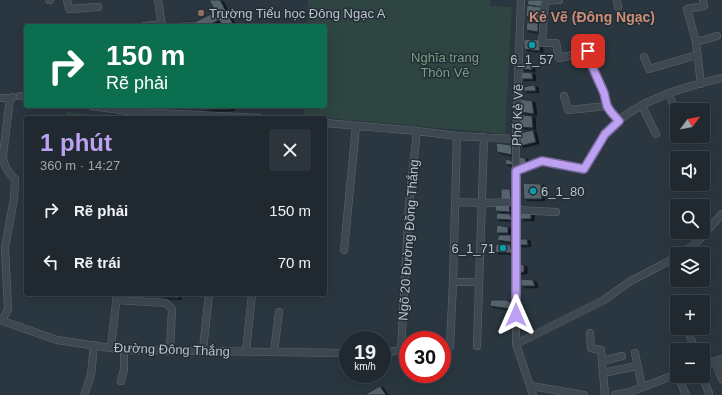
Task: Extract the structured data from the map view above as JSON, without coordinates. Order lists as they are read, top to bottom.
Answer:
{
  "streets": {
    "street": ["Phố Kẻ Vẽ", "Ngõ 20 Đường Đồng Thắng", "Đường Đông Thắng"]
  },
  "districts": ["Kẻ Vẽ (Đông Ngạc)"],
  "parks": ["Nghĩa trang Thôn Vẽ"],
  "places": [
    "Trường Tiểu học Đông Ngạc A",
    "6_1_57",
    "6_1_80",
    "6_1_71"
  ],
  "north": "top right",
  "page": {
    "turn": ["150 m", "Rẽ phải"],
    "map_buttons": ["+", "−"],
    "heading": ["1 phút", "360 m · 14:27"],
    "list": [
      {
        "name": "Rẽ phải",
        "value": "150 m"
      },
      {
        "name": "Rẽ trái",
        "value": "70 m"
      }
    ],
    "speed": "19 km/h",
    "limit": "30"
  }
}
